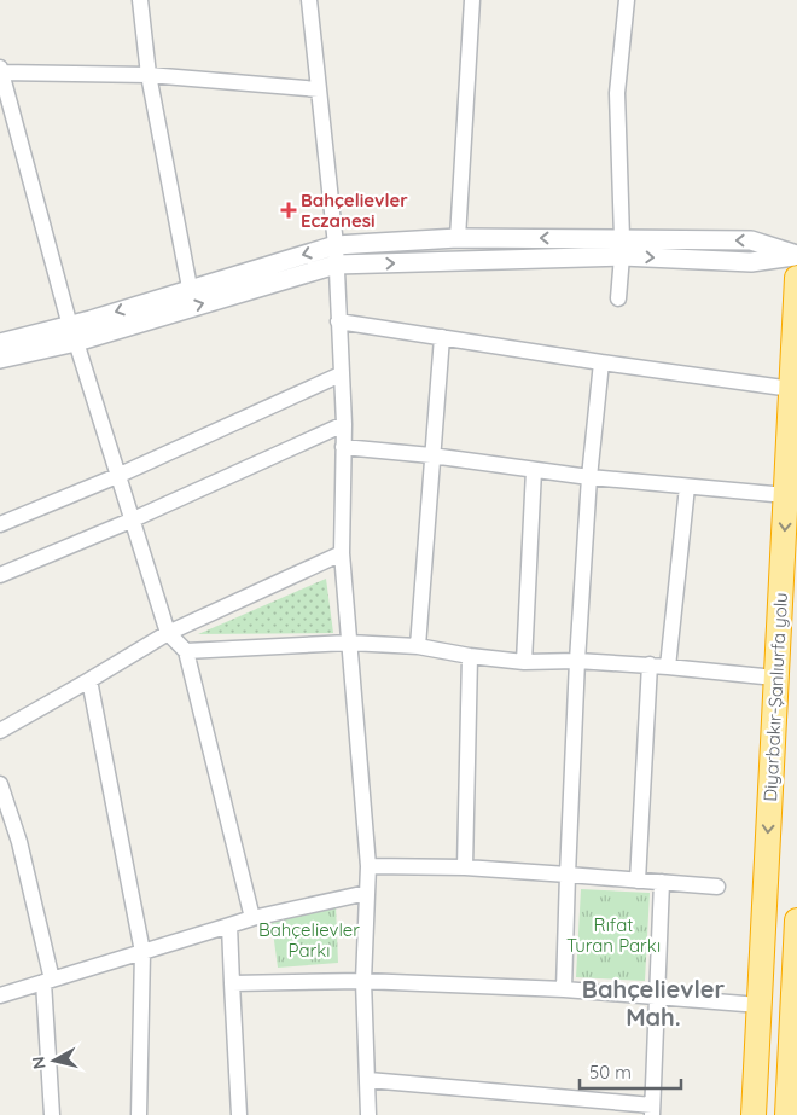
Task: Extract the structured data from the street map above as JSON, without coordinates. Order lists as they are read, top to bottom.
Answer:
{
  "streets": {
    "highway": ["Diyarbakır-Şanlıurfa yolu"]
  },
  "one_way": ["Diyarbakır-Şanlıurfa yolu"],
  "districts": ["Bahçelievler Mah."],
  "parks": ["Rıfat Turan Parkı", "Bahçelievler Parkı"],
  "places": {
    "health": ["Bahçelievler Eczanesi"]
  },
  "scale_bar": "50 m",
  "north": "left"
}
